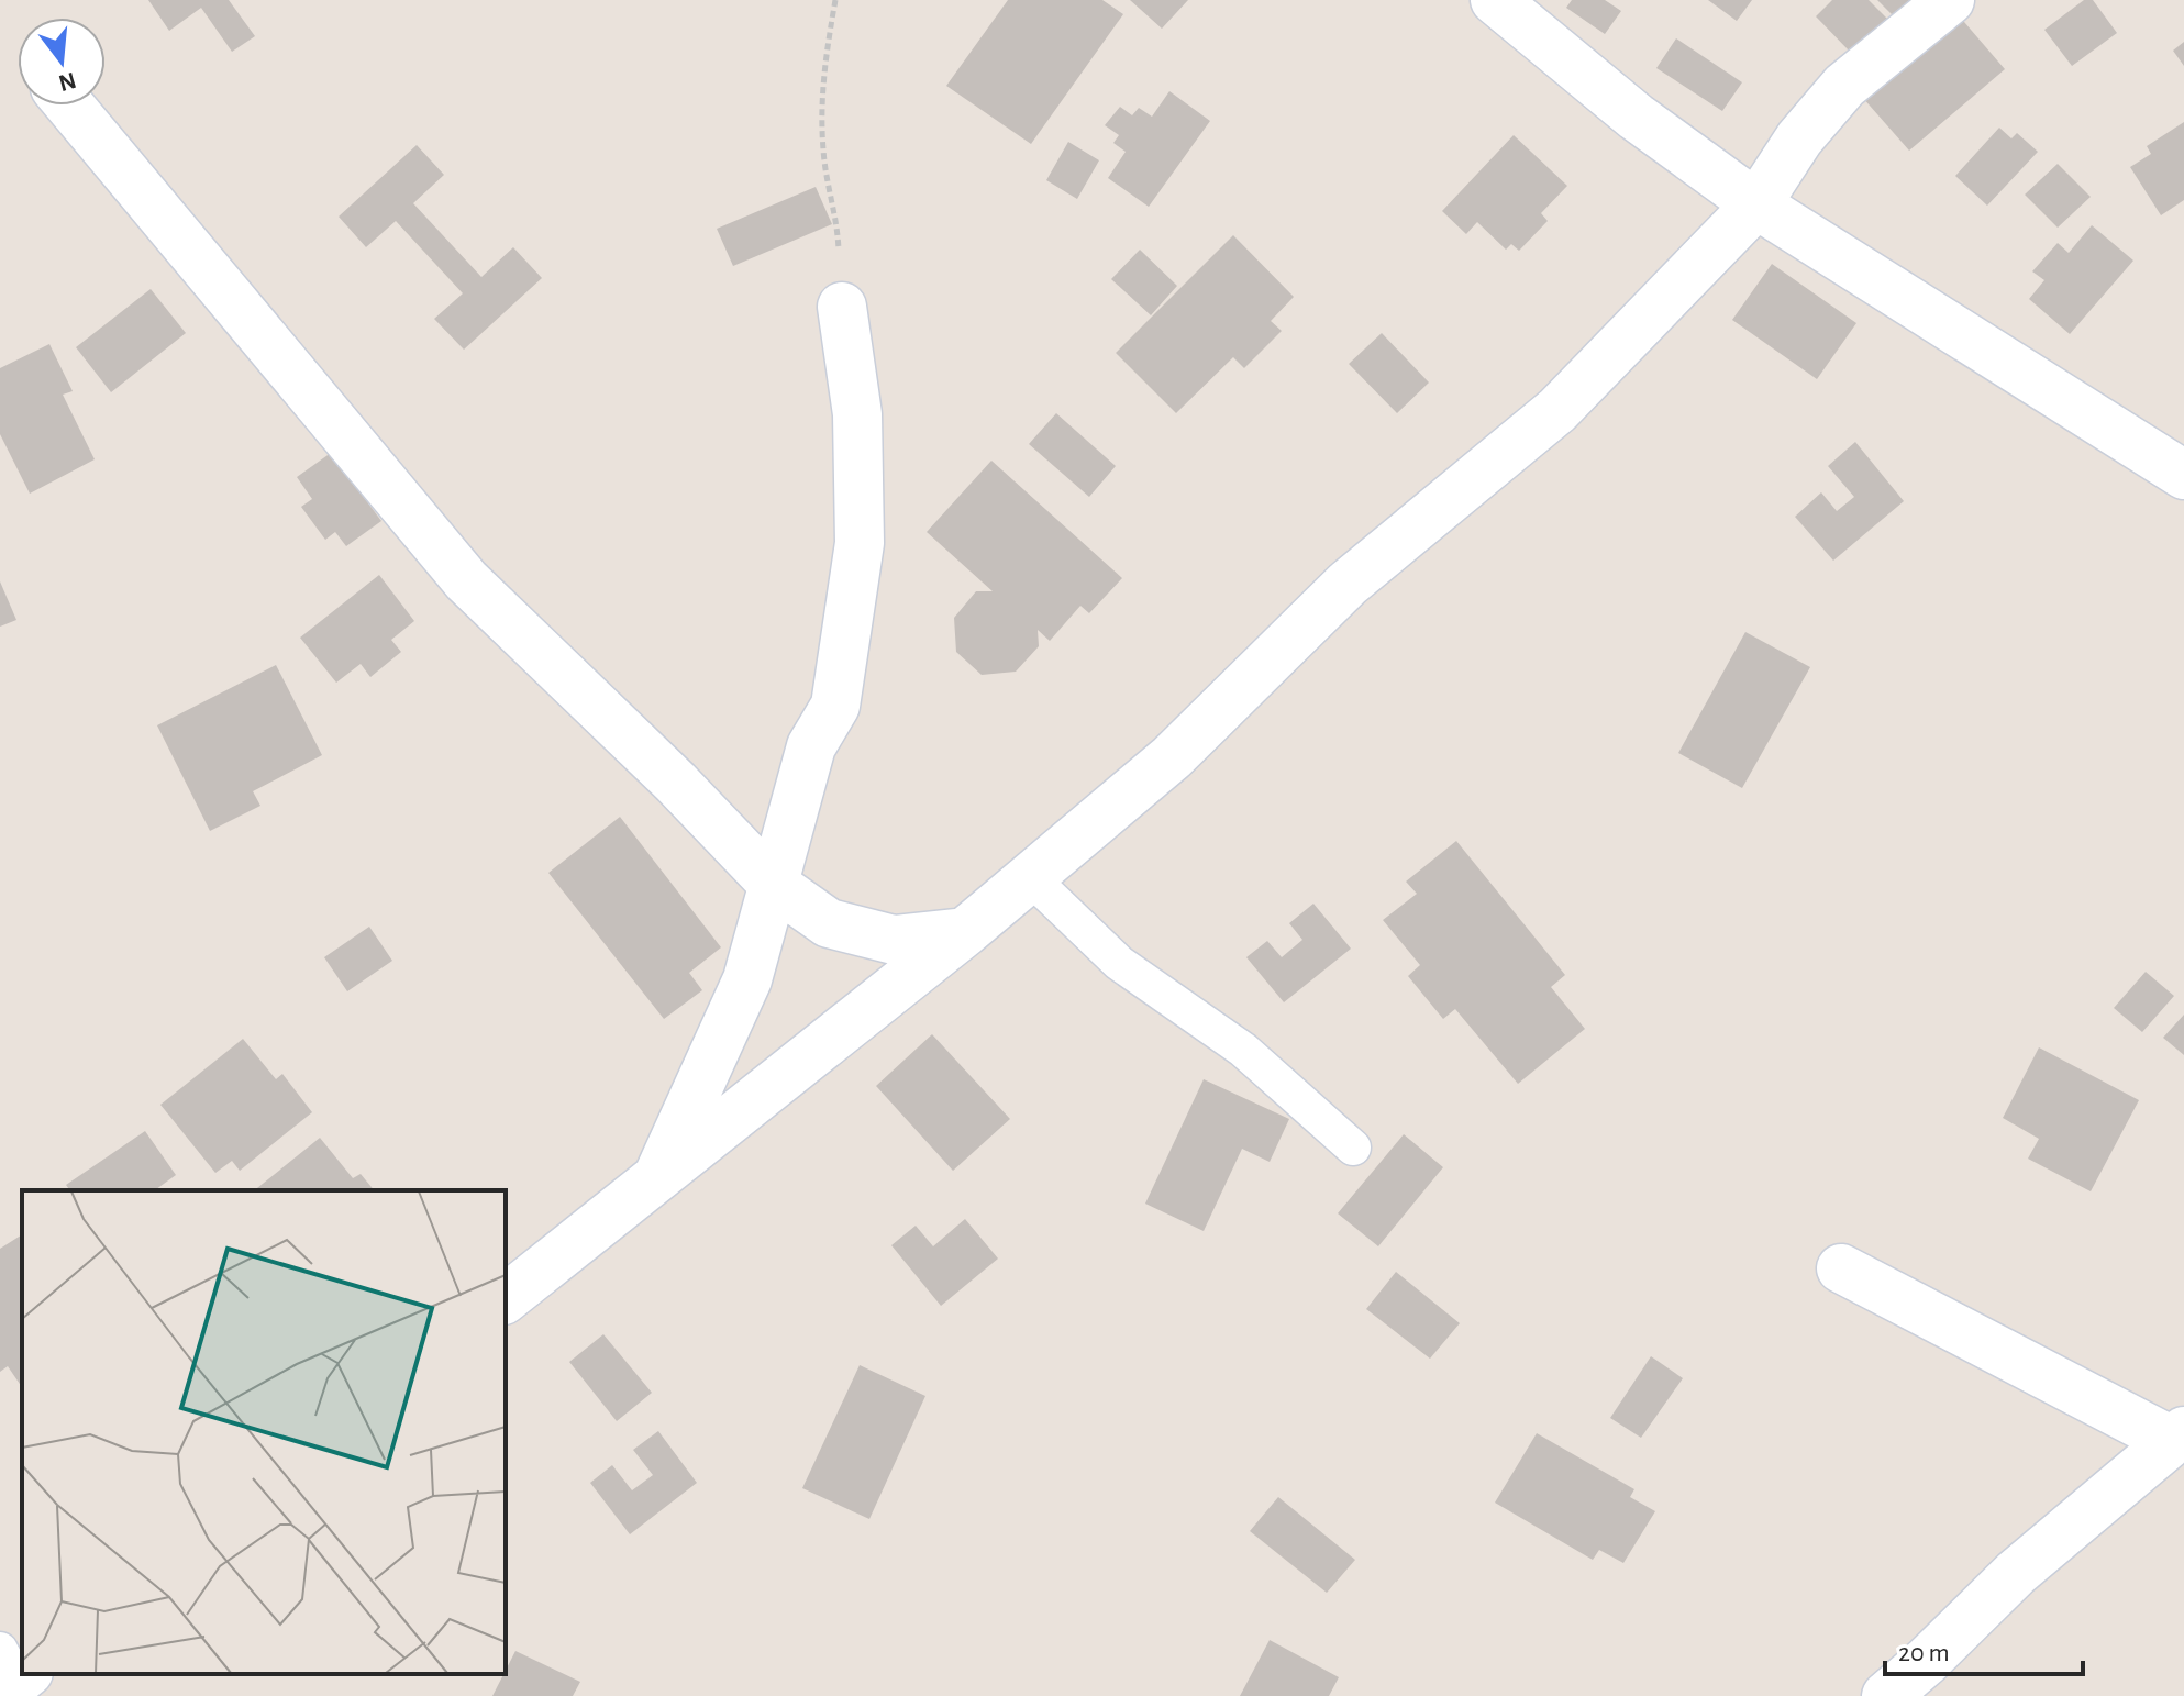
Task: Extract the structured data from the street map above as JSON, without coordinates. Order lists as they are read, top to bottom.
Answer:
{
  "scale_bar": "20 m",
  "north": "bottom"
}
